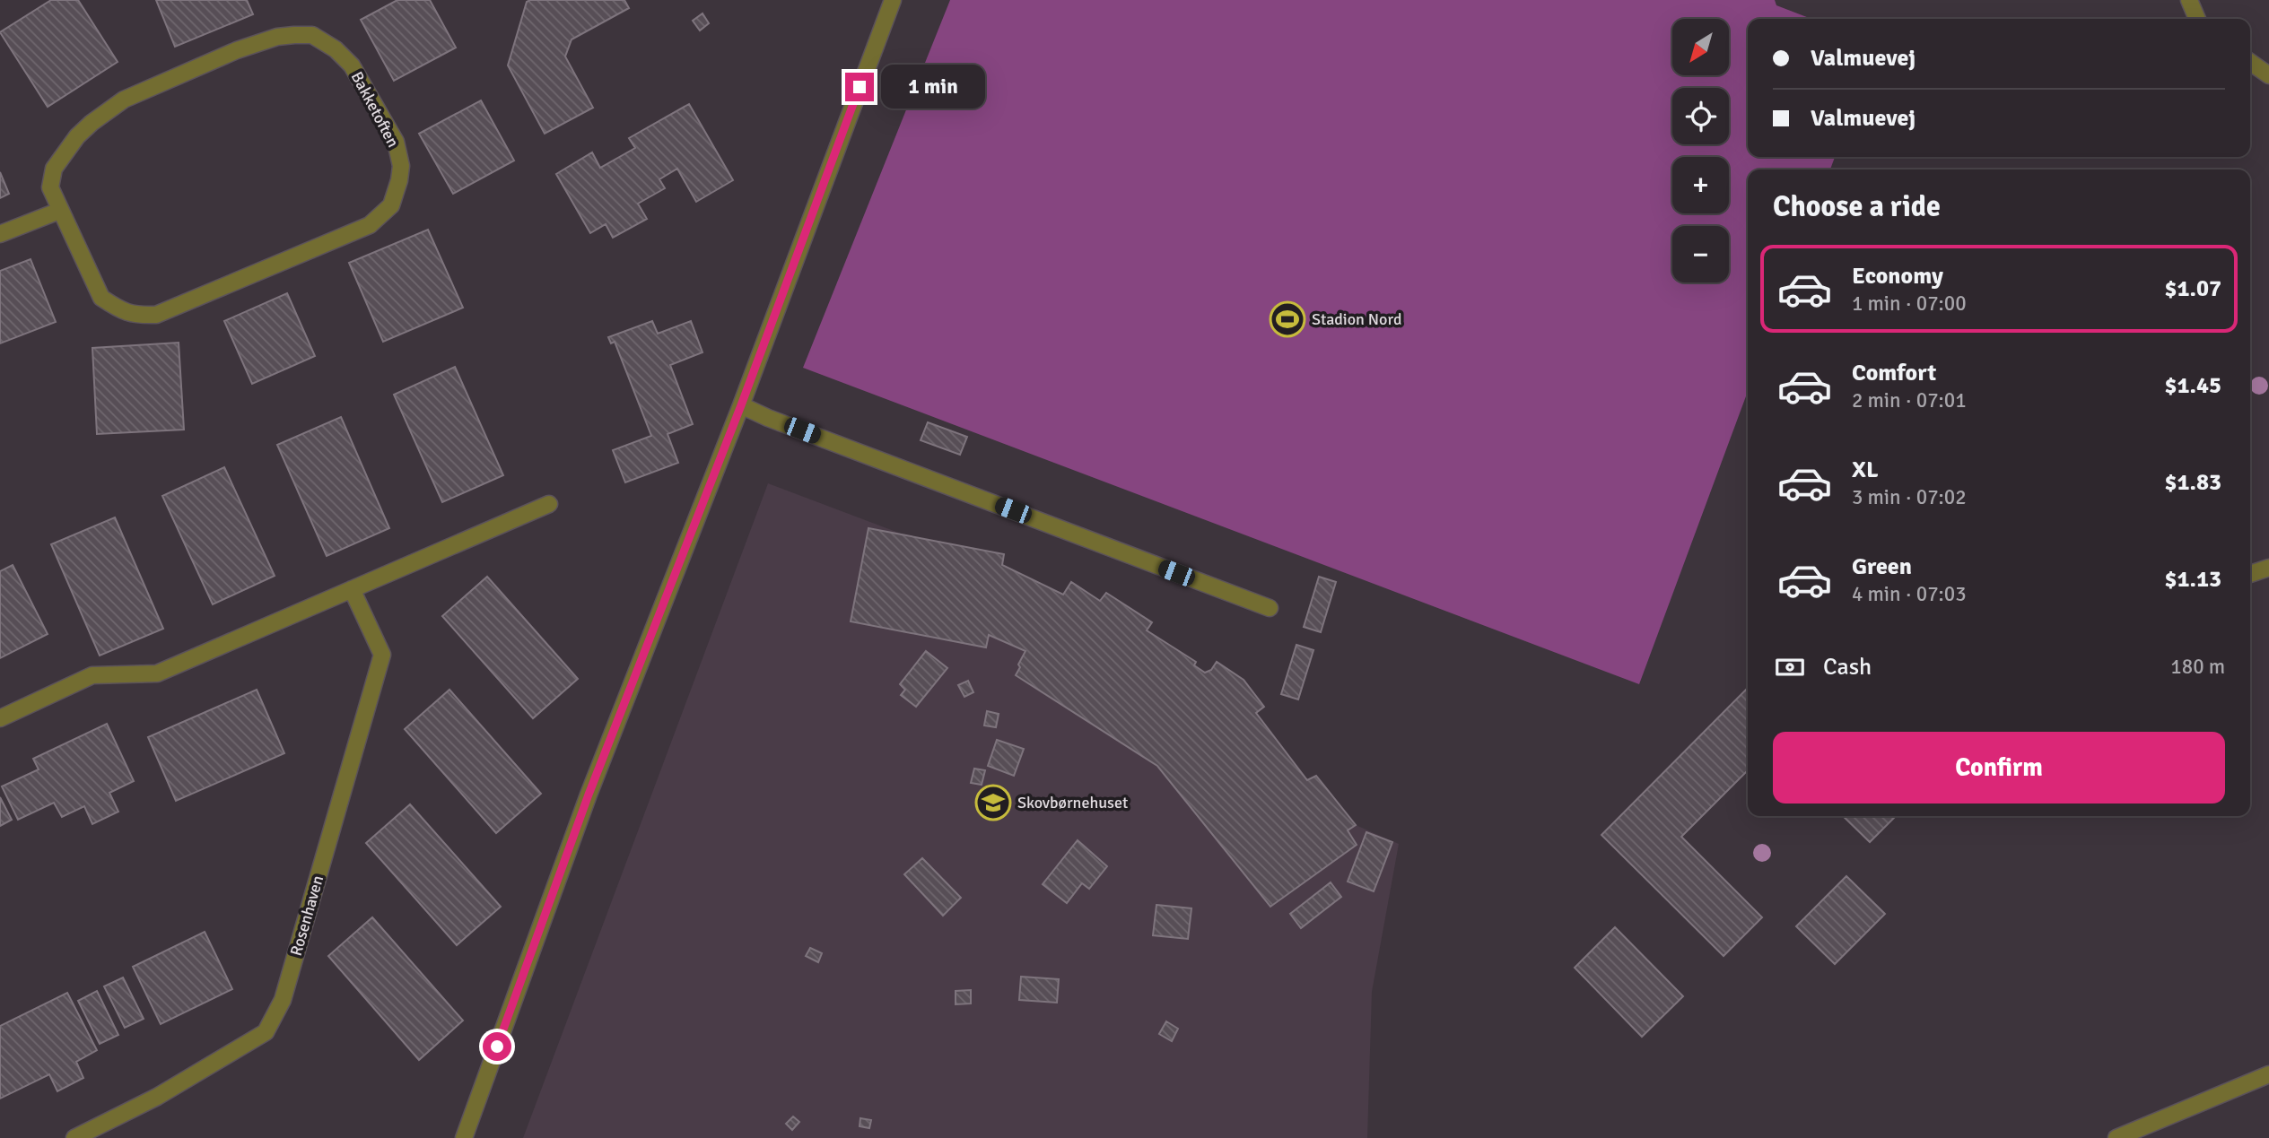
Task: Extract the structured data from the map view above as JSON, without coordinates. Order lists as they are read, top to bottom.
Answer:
{
  "streets": {
    "street": ["Bakketoften", "Rosenhaven"]
  },
  "places": {
    "sports": ["Stadion Nord"],
    "school or university": ["Skovbørnehuset"]
  },
  "north": "bottom left",
  "page": {
    "map_buttons": ["+", "−"],
    "banner": ["Valmuevej", "Valmuevej"],
    "bubble": "1 min",
    "heading": "Choose a ride",
    "list": [
      {
        "name": "Economy",
        "note": "1 min · 07:00",
        "value": "$1.07"
      },
      {
        "name": "Comfort",
        "note": "2 min · 07:01",
        "value": "$1.45"
      },
      {
        "name": "XL",
        "note": "3 min · 07:02",
        "value": "$1.83"
      },
      {
        "name": "Green",
        "note": "4 min · 07:03",
        "value": "$1.13"
      }
    ],
    "pay": ["Cash", "180 m"],
    "buttons": "Confirm"
  }
}
